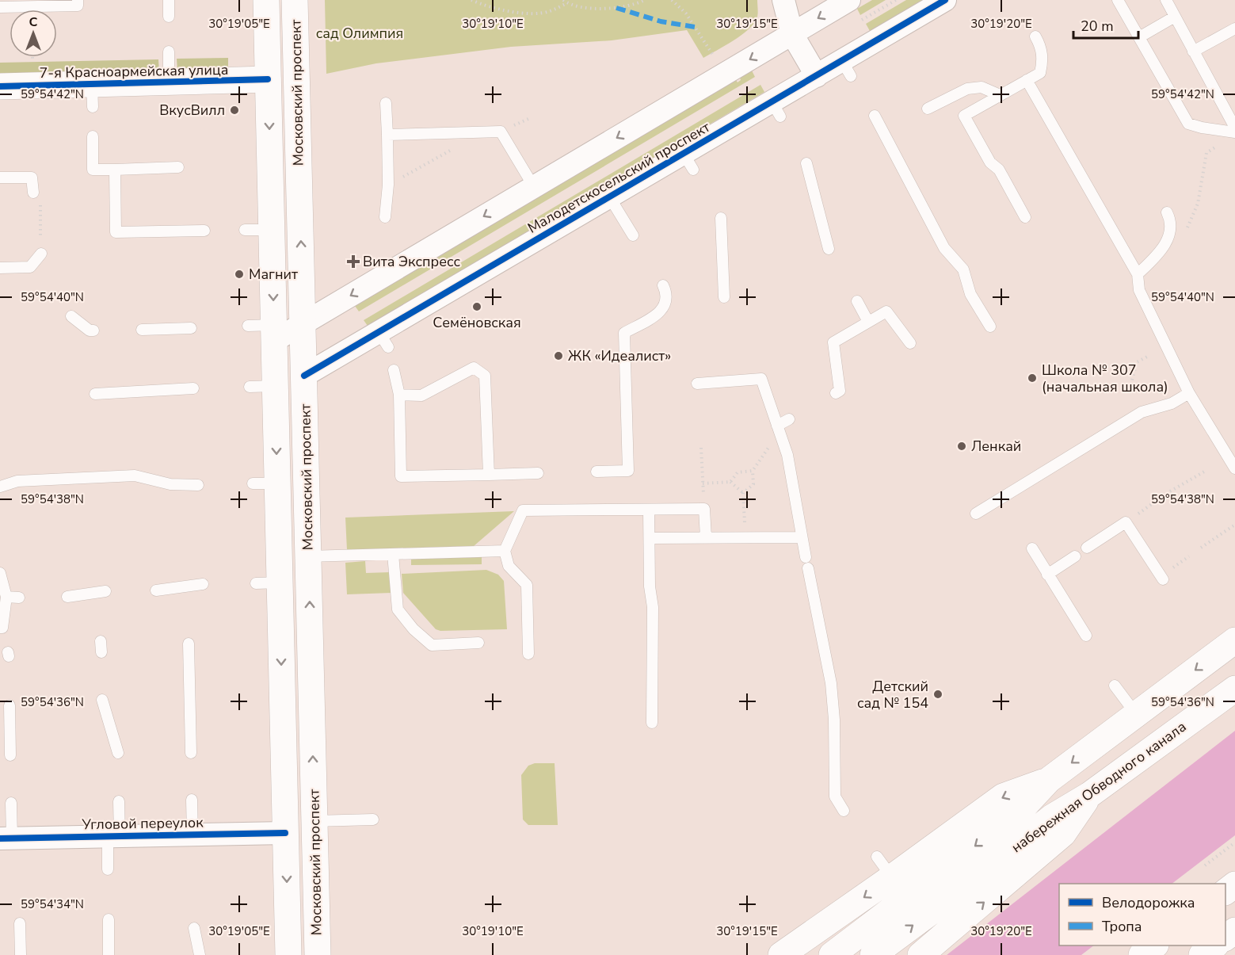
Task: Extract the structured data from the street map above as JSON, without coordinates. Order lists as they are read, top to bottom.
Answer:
{
  "streets": {
    "main road": ["7-я Красноармейская улица", "Московский проспект", "набережная Обводного канала"],
    "street": ["Малодетскосельский проспект", "Угловой переулок"]
  },
  "crossings": [
    ["7-я Красноармейская улица", "Московский проспект"],
    ["Московский проспект", "Малодетскосельский проспект"],
    ["Московский проспект", "Угловой переулок"]
  ],
  "parks": ["сад Олимпия"],
  "places": {
    "other": [
      "ВкусВилл",
      "Магнит",
      "Семёновская",
      "ЖК «Идеалист»",
      "Школа № 307 (начальная школа)",
      "Ленкай",
      "Детский сад № 154"
    ],
    "health": ["Вита Экспресс"]
  },
  "legend": ["Велодорожка", "Тропа"],
  "scale_bar": "20 m",
  "north": "top",
  "coordinates": [
    "30°19'05\"E",
    "30°19'10\"E",
    "30°19'15\"E",
    "30°19'20\"E",
    "59°54'42\"N",
    "59°54'40\"N",
    "59°54'38\"N",
    "59°54'36\"N",
    "59°54'34\"N"
  ]
}
